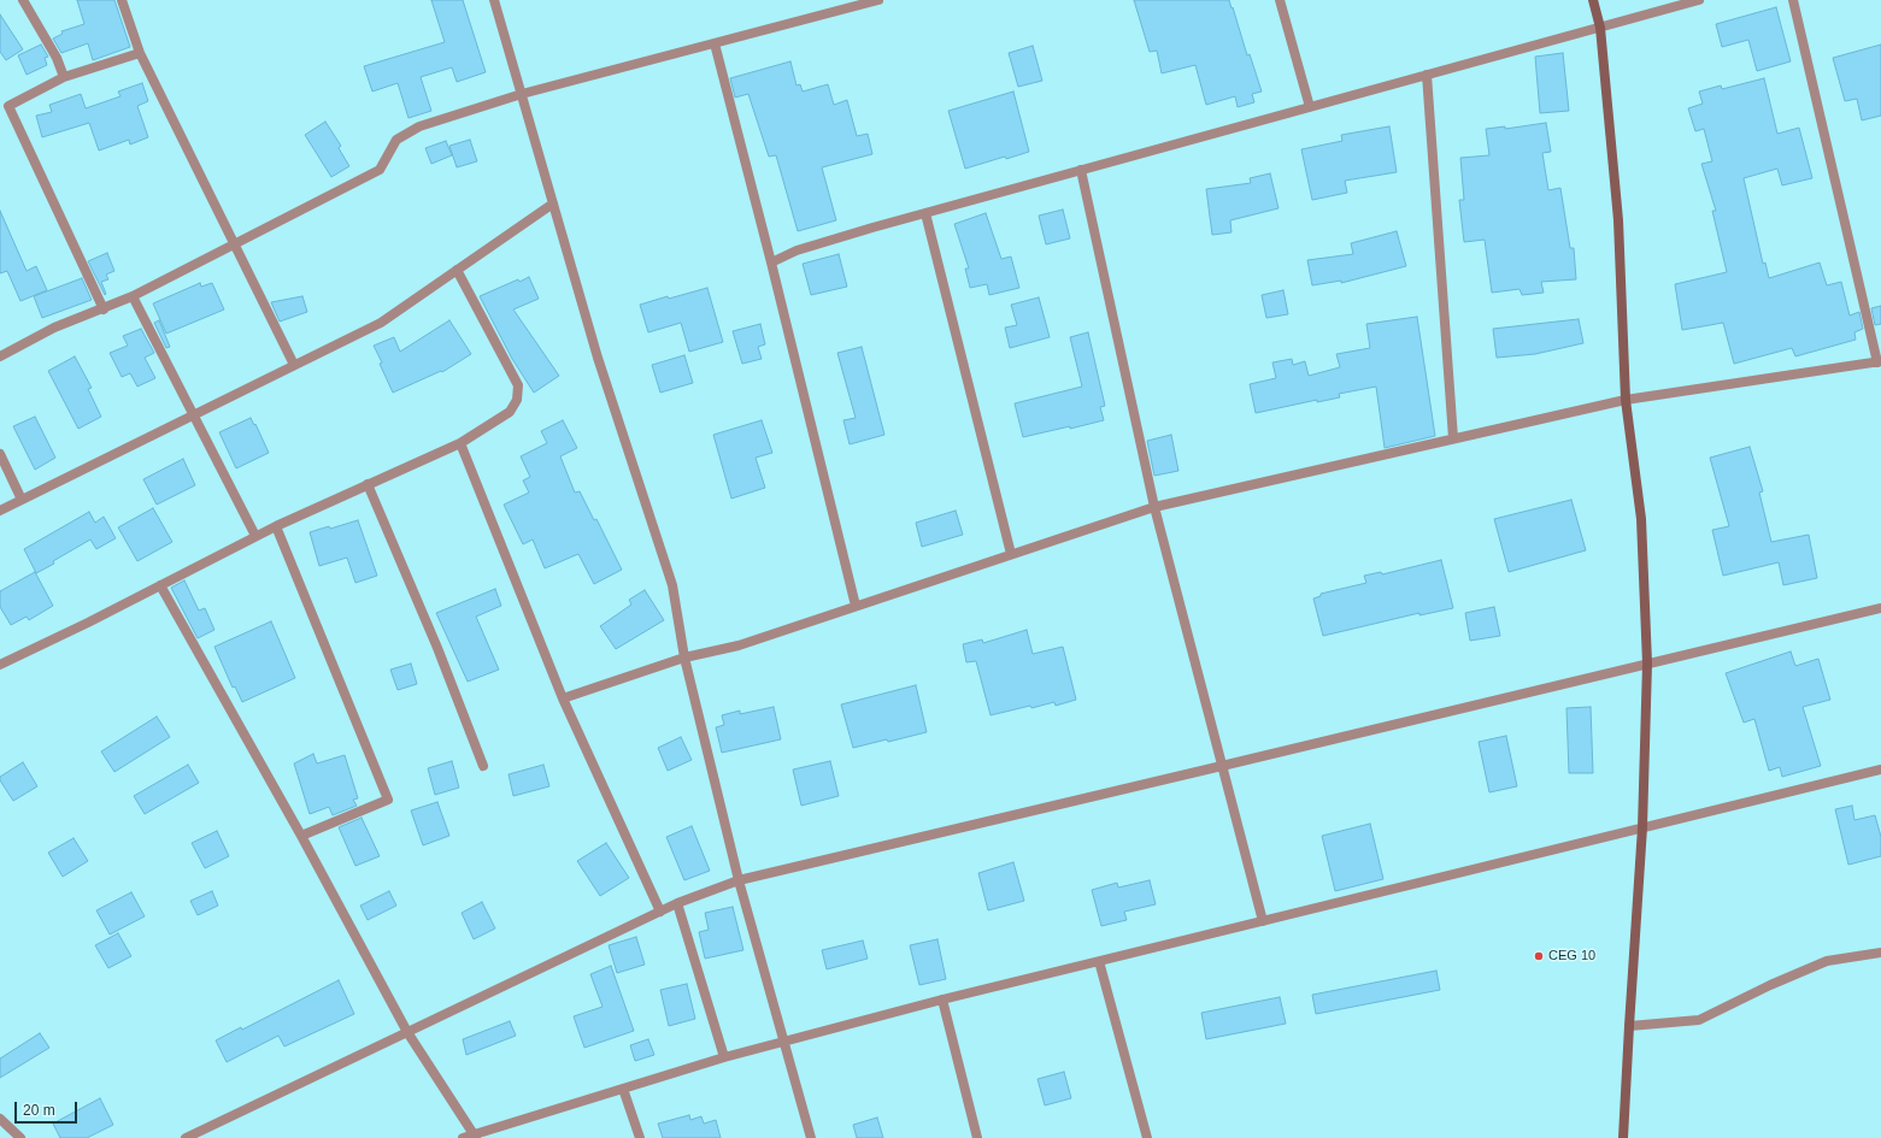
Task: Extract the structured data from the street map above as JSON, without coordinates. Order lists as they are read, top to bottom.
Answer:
{
  "places": ["CEG 10"],
  "scale_bar": "20 m"
}
